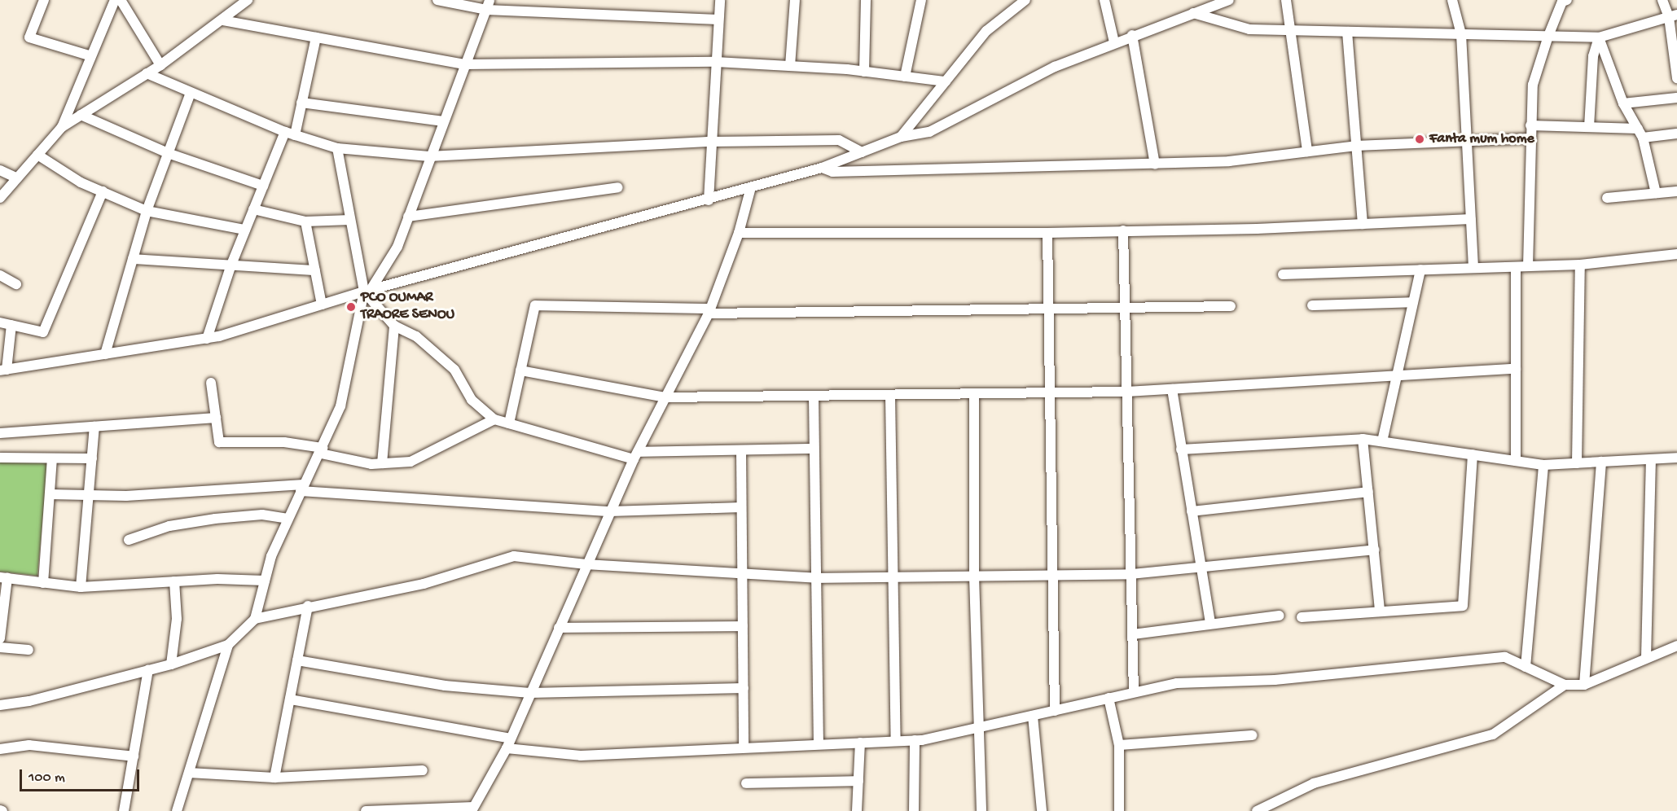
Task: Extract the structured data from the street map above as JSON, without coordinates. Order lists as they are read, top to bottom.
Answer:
{
  "places": ["Fanta mum home", "PCO OUMAR TRAORE SENOU"],
  "scale_bar": "100 m"
}
